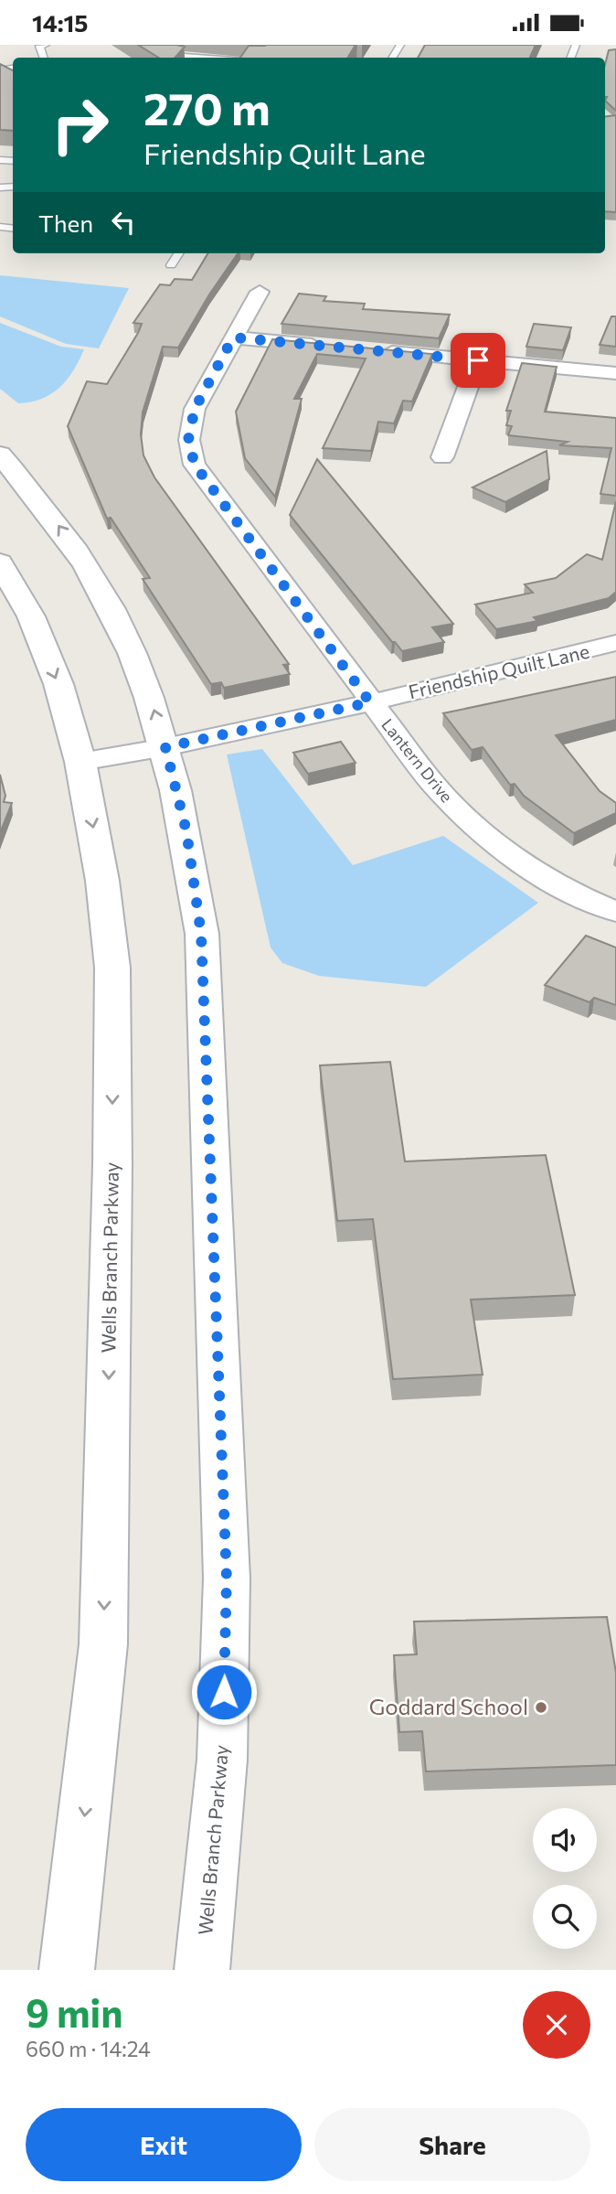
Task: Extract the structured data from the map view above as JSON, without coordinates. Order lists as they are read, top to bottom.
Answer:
{
  "streets": {
    "main road": ["Wells Branch Parkway"],
    "street": ["Friendship Quilt Lane", "Lantern Drive"]
  },
  "crossings": [
    ["Friendship Quilt Lane", "Lantern Drive"],
    ["Friendship Quilt Lane", "Wells Branch Parkway"]
  ],
  "places": ["Goddard School"],
  "page": {
    "status": "14:15",
    "turn": ["270 m", "Friendship Quilt Lane"],
    "then": "Then",
    "heading": ["9 min", "660 m · 14:24"],
    "buttons": ["Exit", "Share"]
  }
}
